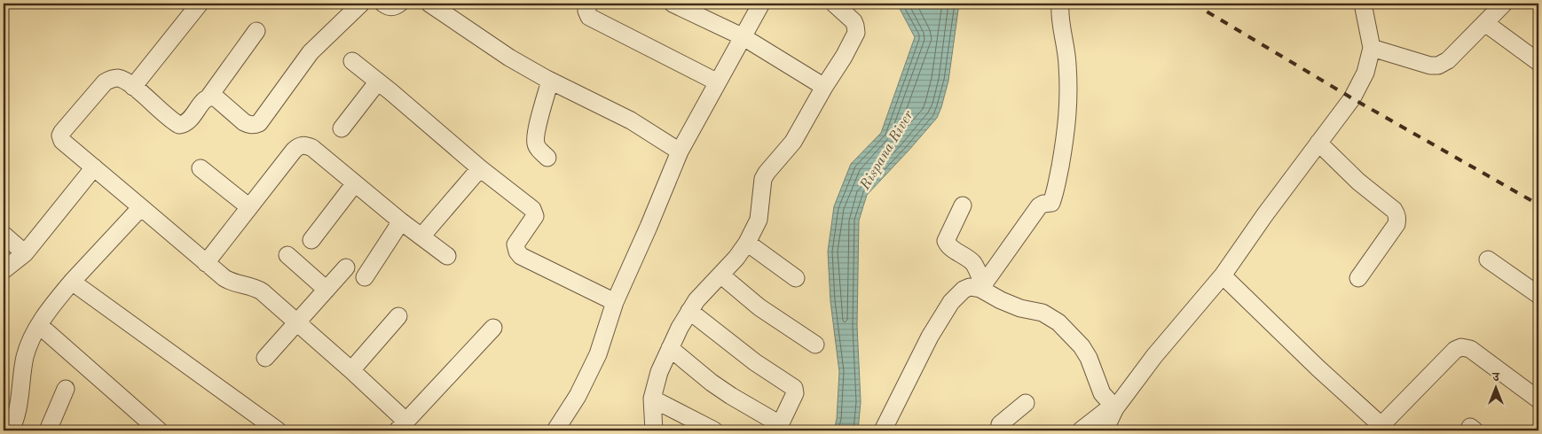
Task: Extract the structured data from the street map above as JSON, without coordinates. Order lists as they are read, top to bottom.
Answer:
{
  "water": ["Rispana River"],
  "north": "top"
}
